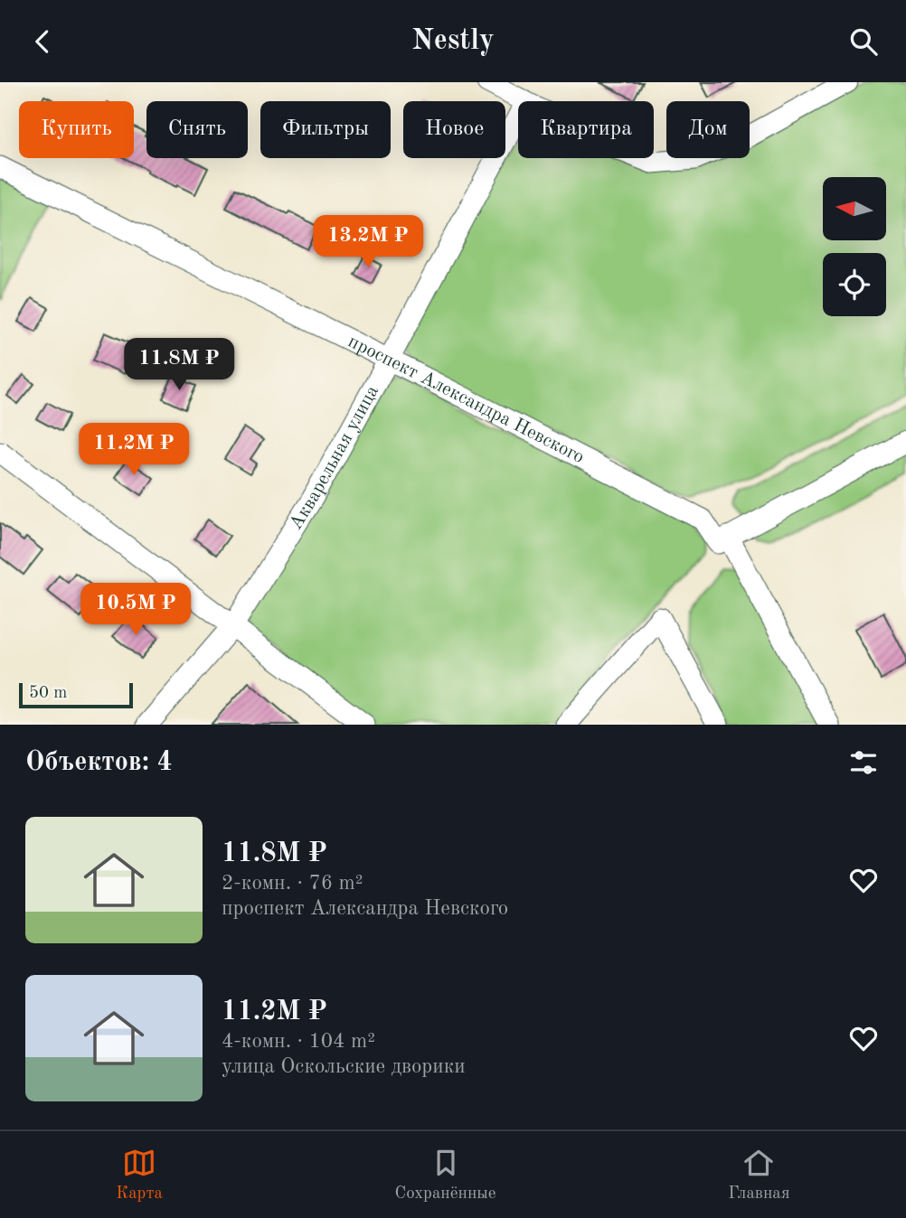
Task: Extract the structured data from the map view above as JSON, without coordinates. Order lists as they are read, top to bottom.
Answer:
{
  "streets": {
    "street": ["проспект Александра Невского", "Акварельная улица"]
  },
  "crossings": [
    ["проспект Александра Невского", "Акварельная улица"]
  ],
  "scale_bar": "50 m",
  "north": "left",
  "page": {
    "header": "Nestly",
    "chip": [
      "Купить",
      "Снять",
      "Фильтры",
      "Новое",
      "Квартира",
      "Дом"
    ],
    "price": [
      "13.2M ₽",
      "11.8M ₽",
      "11.2M ₽",
      "10.5M ₽"
    ],
    "scale": "50 m",
    "heading": "Объектов: 4",
    "list": [
      {
        "name": "11.8M ₽",
        "note": "2-комн. · 76 m² · проспект Александра Невского"
      },
      {
        "name": "11.2M ₽",
        "note": "4-комн. · 104 m² · улица Оскольские дворики"
      }
    ],
    "tabs": ["Карта", "Сохранённые", "Главная"]
  }
}
